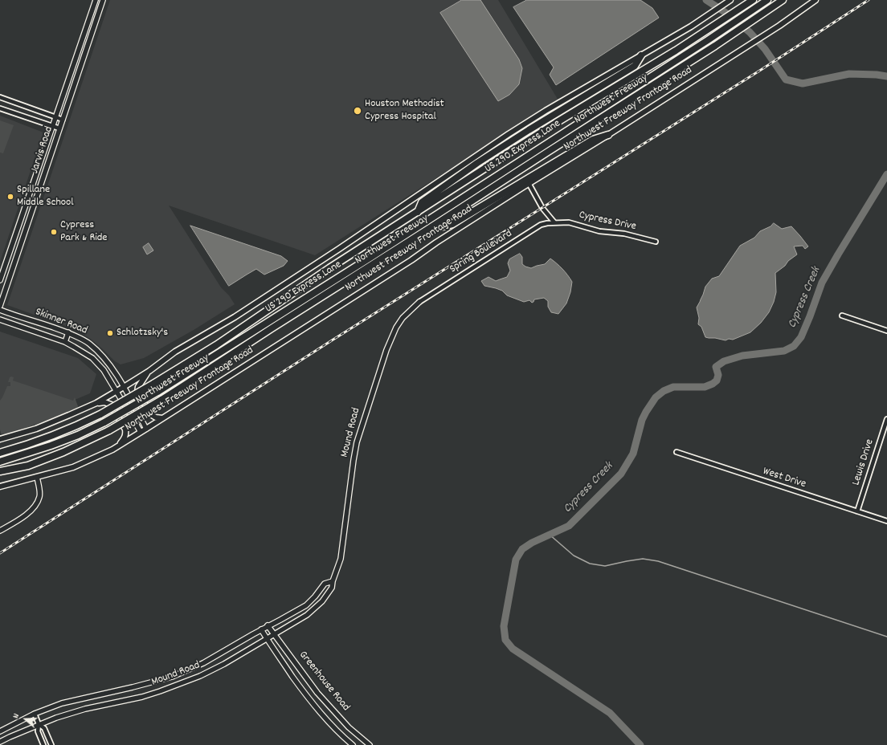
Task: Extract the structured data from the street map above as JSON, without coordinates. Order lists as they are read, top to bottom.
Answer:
{
  "streets": {
    "highway": ["Northwest Freeway", "US 290 Express Lane"],
    "main road": ["Northwest Freeway Frontage Road"],
    "street": [
      "Jarvis Road",
      "Cypress Drive",
      "Spring Boulevard",
      "Skinner Road",
      "Mound Road",
      "Lewis Drive",
      "West Drive",
      "Greenhouse Road"
    ]
  },
  "crossings": [
    ["Northwest Freeway Frontage Road", "Skinner Road"],
    ["Cypress Drive", "Spring Boulevard"],
    ["Spring Boulevard", "Mound Road"],
    ["Mound Road", "Greenhouse Road"],
    ["Lewis Drive", "West Drive"]
  ],
  "water": ["Cypress Creek"],
  "places": [
    "Houston Methodist Cypress Hospital",
    "Spillane Middle School",
    "Cypress Park & Ride",
    "Schlotzsky's"
  ],
  "north": "left"
}
